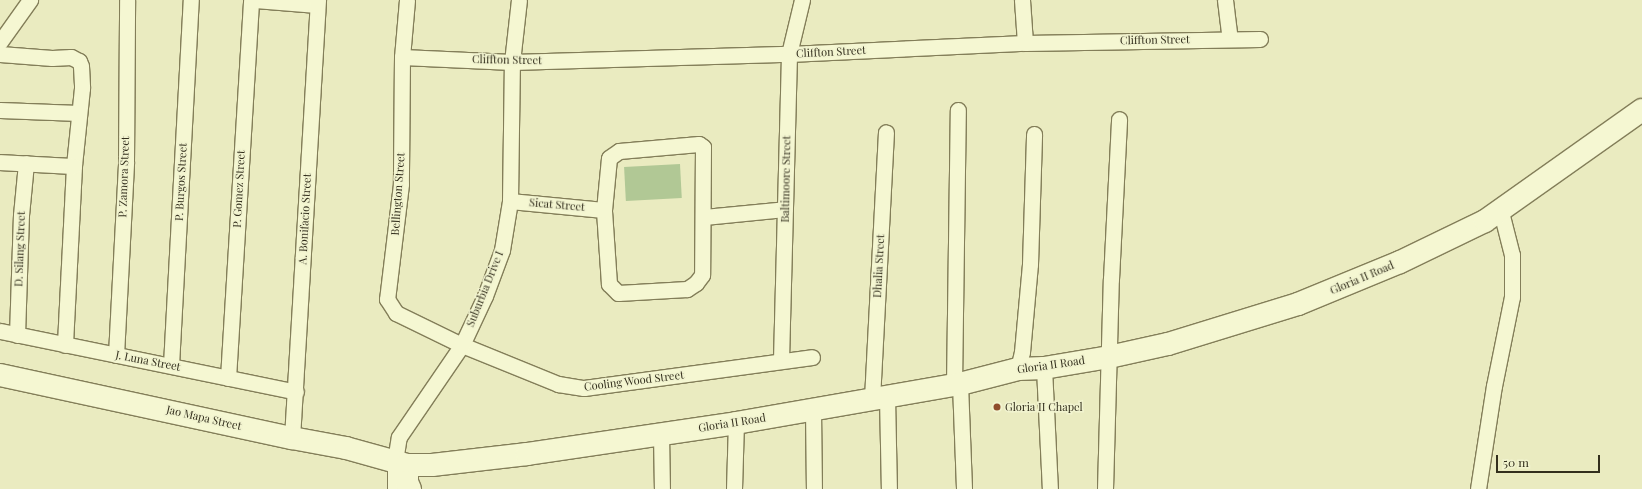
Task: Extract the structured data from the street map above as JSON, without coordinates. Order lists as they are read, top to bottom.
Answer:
{
  "streets": {
    "street": [
      "Cliffton Street",
      "P. Zamora Street",
      "Baltimoore Street",
      "P. Burgos Street",
      "P. Gomez Street",
      "Bellington Street",
      "Sicat Street",
      "A. Bonifacio Street",
      "D. Silang Street",
      "Dhalia Street",
      "Gloria II Road",
      "Suburbia Drive I",
      "J. Luna Street",
      "Cooling Wood Street",
      "Jao Mapa Street"
    ]
  },
  "crossings": [
    ["Cliffton Street", "Baltimoore Street"],
    ["Cliffton Street", "Bellington Street"],
    ["Cliffton Street", "Suburbia Drive I"],
    ["P. Zamora Street", "J. Luna Street"],
    ["Baltimoore Street", "Cooling Wood Street"],
    ["P. Burgos Street", "J. Luna Street"],
    ["P. Gomez Street", "J. Luna Street"],
    ["Bellington Street", "Suburbia Drive I"],
    ["Bellington Street", "Cooling Wood Street"],
    ["Sicat Street", "Suburbia Drive I"],
    ["A. Bonifacio Street", "J. Luna Street"],
    ["A. Bonifacio Street", "Jao Mapa Street"],
    ["D. Silang Street", "J. Luna Street"],
    ["Dhalia Street", "Gloria II Road"],
    ["Gloria II Road", "Suburbia Drive I"],
    ["Gloria II Road", "Jao Mapa Street"],
    ["Suburbia Drive I", "Cooling Wood Street"],
    ["Suburbia Drive I", "Jao Mapa Street"]
  ],
  "places": ["Gloria II Chapel"],
  "scale_bar": "50 m"
}
